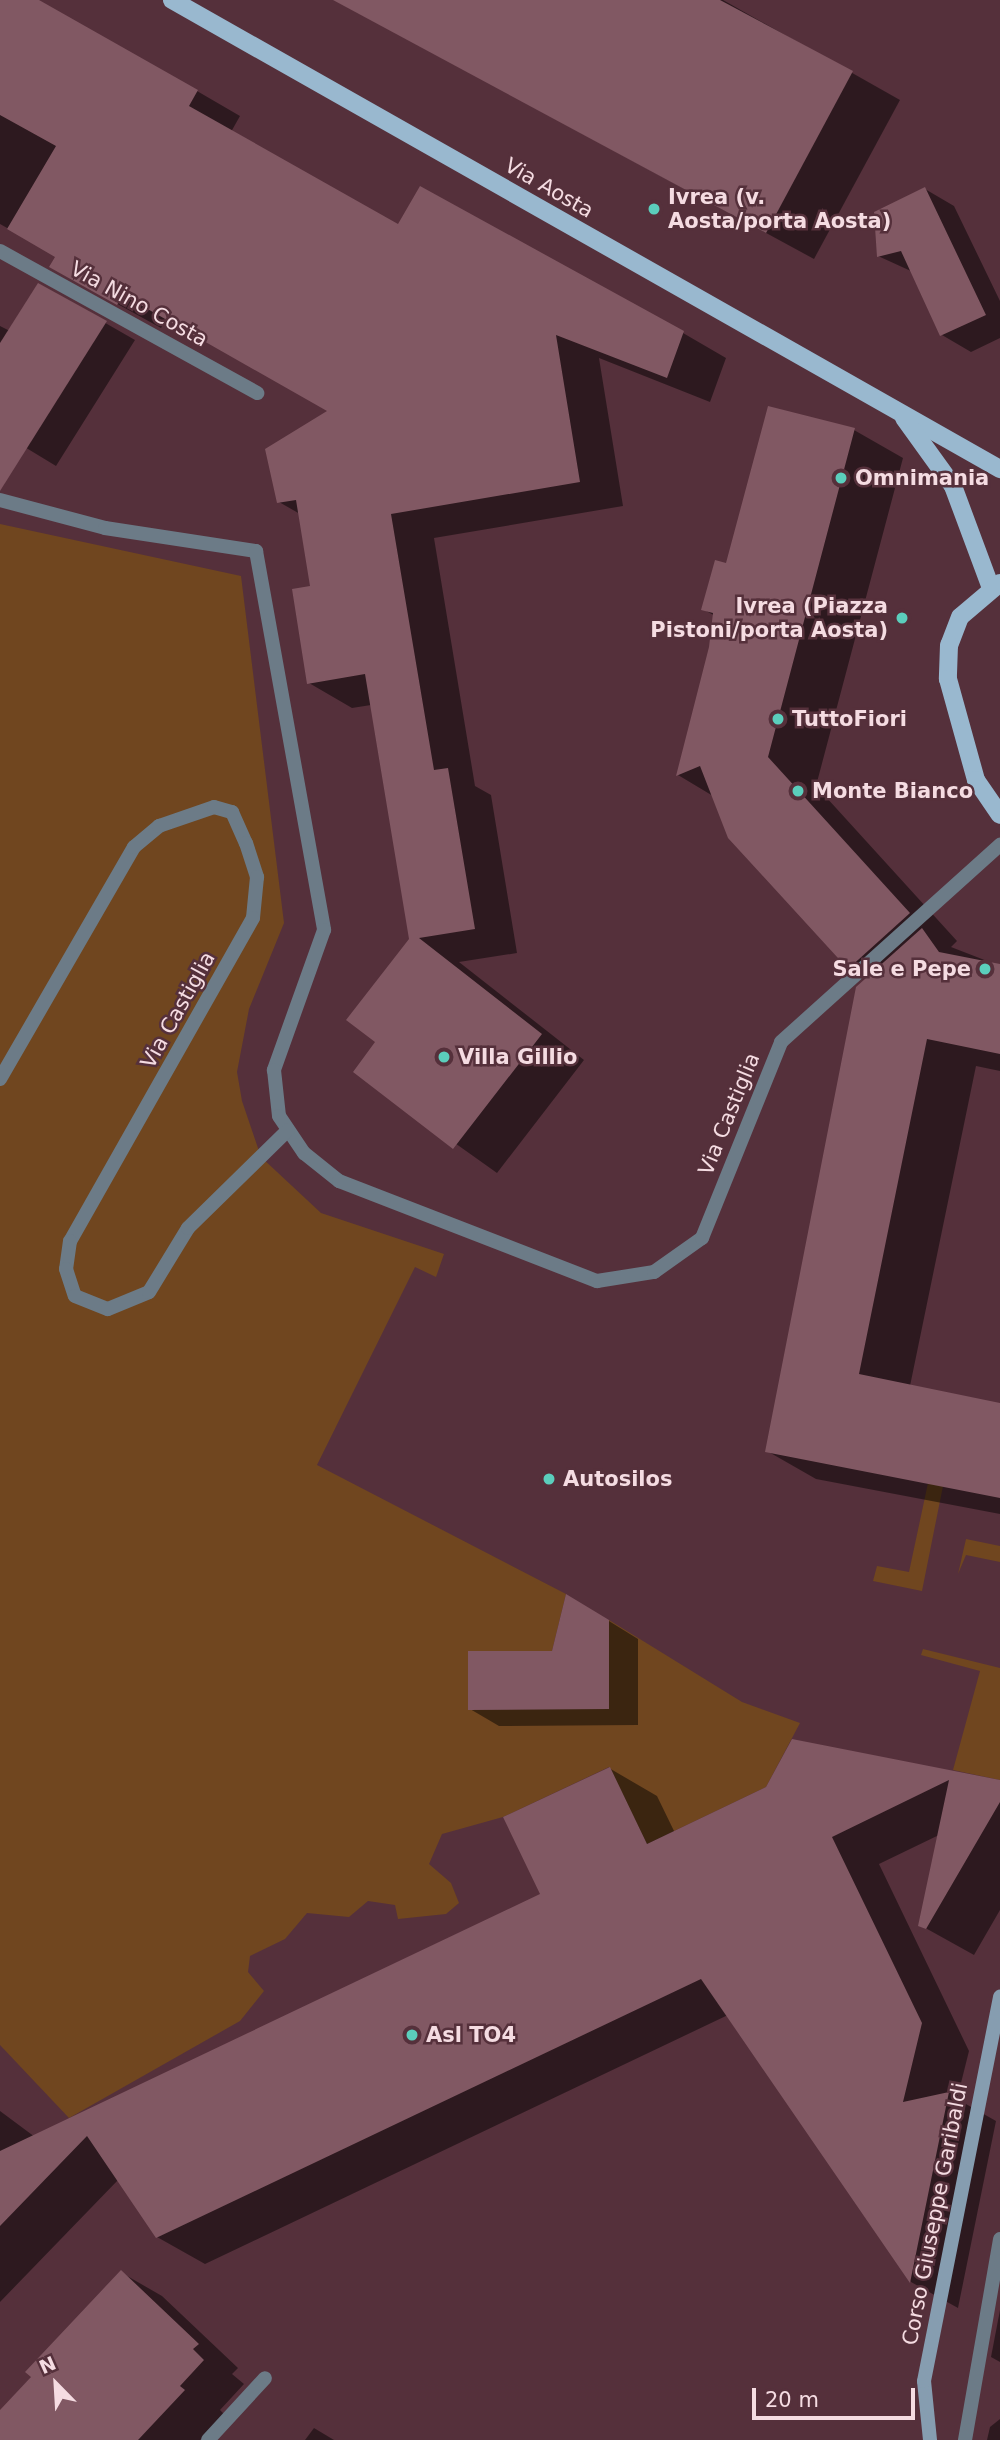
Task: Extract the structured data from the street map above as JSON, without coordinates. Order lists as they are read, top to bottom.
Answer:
{
  "streets": {
    "main road": ["Via Aosta", "Corso Giuseppe Garibaldi"],
    "street": ["Via Nino Costa", "Via Castiglia"]
  },
  "places": [
    "Ivrea (v. Aosta/porta Aosta)",
    "Omnimania",
    "Ivrea (Piazza Pistoni/porta Aosta)",
    "TuttoFiori",
    "Monte Bianco",
    "Sale e Pepe",
    "Villa Gillio",
    "Autosilos",
    "Asl TO4"
  ],
  "scale_bar": "20 m",
  "north": "top left"
}
